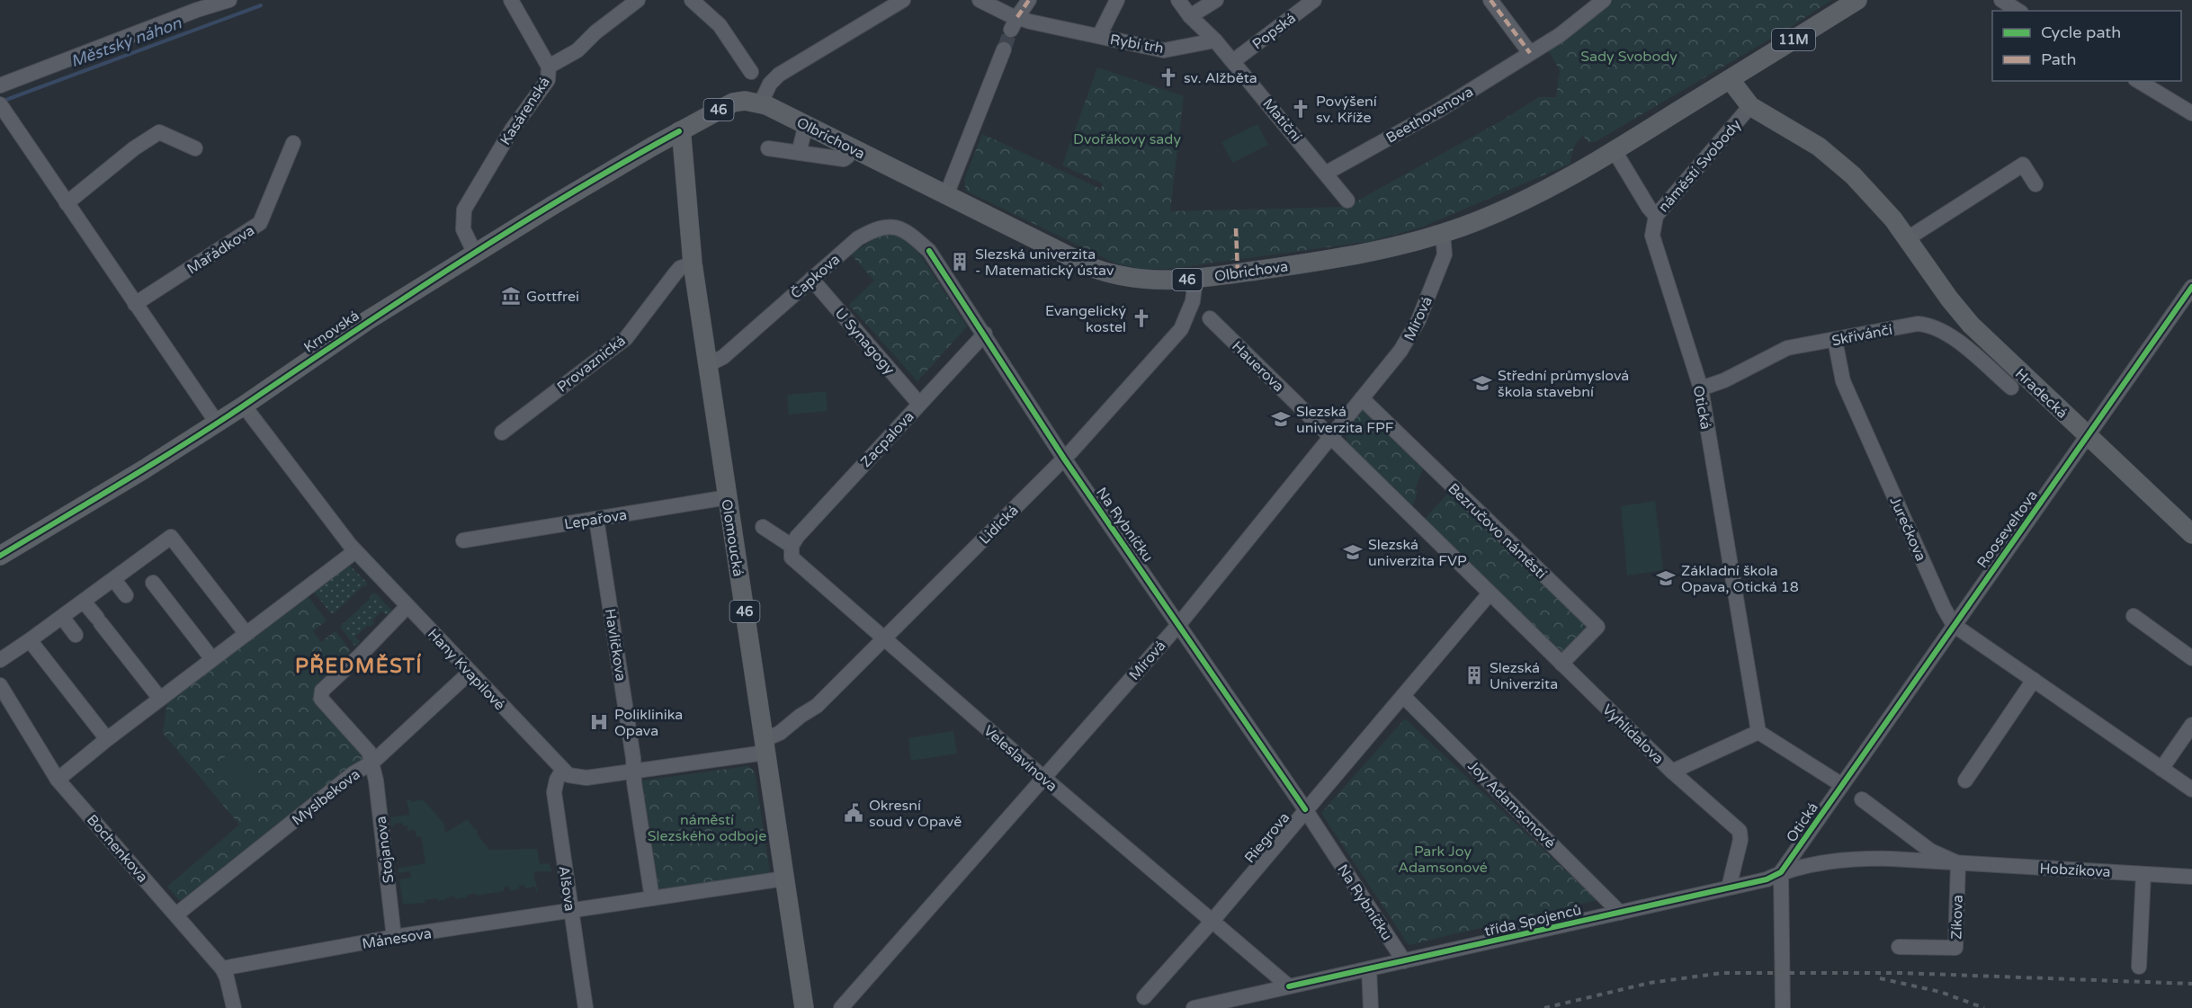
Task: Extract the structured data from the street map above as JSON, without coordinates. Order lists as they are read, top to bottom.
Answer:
{
  "streets": {
    "main road": [
      "11M",
      "46",
      "Olbrichova",
      "Krnovská",
      "Hradecká",
      "Olomoucká"
    ],
    "street": [
      "Popská",
      "Rybí trh",
      "Kasárenská",
      "Beethovenova",
      "Matiční",
      "náměstí Svobody",
      "Mařádkova",
      "Čapkova",
      "Mírová",
      "Skřivánčí",
      "U Synagogy",
      "Provaznická",
      "Hauerova",
      "Otická",
      "Zacpalova",
      "Lepařova",
      "Lidická",
      "Na Rybníčku",
      "Jurečkova",
      "Rooseveltova",
      "Bezručovo náměstí",
      "Havlíčkova",
      "Hany Kvapilové",
      "Vyhlídalova",
      "Veleslavínova",
      "Myslbekova",
      "Joy Adamsonové",
      "Riegrova",
      "Bochenkova",
      "Stojanova",
      "Hobzíkova",
      "Alšova",
      "Zíkova",
      "třída Spojenců",
      "Mánesova"
    ]
  },
  "crossings": [
    ["Popská", "Matiční"],
    ["11M", "Olbrichova"],
    ["11M", "náměstí Svobody"],
    ["11M", "Hradecká"],
    ["Rybí trh", "Matiční"],
    ["46", "Olbrichova"],
    ["46", "Krnovská"],
    ["46", "Olomoucká"],
    ["Kasárenská", "Krnovská"],
    ["Beethovenova", "Matiční"],
    ["Olbrichova", "náměstí Svobody"],
    ["Olbrichova", "Mírová"],
    ["Olbrichova", "Lidická"],
    ["náměstí Svobody", "Hradecká"],
    ["náměstí Svobody", "Otická"],
    ["Čapkova", "U Synagogy"],
    ["Čapkova", "Na Rybníčku"],
    ["Čapkova", "Olomoucká"],
    ["Mírová", "Hauerova"],
    ["Mírová", "Na Rybníčku"],
    ["Mírová", "Bezručovo náměstí"],
    ["Mírová", "Veleslavínova"],
    ["Krnovská", "Olomoucká"],
    ["Krnovská", "Hany Kvapilové"],
    ["Skřivánčí", "Otická"],
    ["Skřivánčí", "Jurečkova"],
    ["U Synagogy", "Zacpalova"],
    ["Provaznická", "Olomoucká"],
    ["Hradecká", "Rooseveltova"],
    ["Otická", "Rooseveltova"],
    ["Otická", "Hobzíkova"],
    ["Otická", "třída Spojenců"],
    ["Zacpalova", "Na Rybníčku"],
    ["Zacpalova", "Veleslavínova"],
    ["Lepařova", "Olomoucká"],
    ["Lepařova", "Havlíčkova"],
    ["Lidická", "Na Rybníčku"],
    ["Lidická", "Olomoucká"],
    ["Lidická", "Hany Kvapilové"],
    ["Lidická", "Veleslavínova"],
    ["Na Rybníčku", "Riegrova"],
    ["Na Rybníčku", "třída Spojenců"],
    ["Jurečkova", "Rooseveltova"],
    ["Bezručovo náměstí", "Vyhlídalova"],
    ["Olomoucká", "Hany Kvapilové"],
    ["Havlíčkova", "Hany Kvapilové"],
    ["Hany Kvapilové", "Myslbekova"],
    ["Hany Kvapilové", "Alšova"],
    ["Vyhlídalova", "Riegrova"],
    ["Vyhlídalova", "třída Spojenců"],
    ["Veleslavínova", "Riegrova"],
    ["Veleslavínova", "třída Spojenců"],
    ["Myslbekova", "Bochenkova"],
    ["Myslbekova", "Stojanova"],
    ["Joy Adamsonové", "Riegrova"],
    ["Joy Adamsonové", "třída Spojenců"],
    ["Bochenkova", "Mánesova"],
    ["Stojanova", "Mánesova"],
    ["Hobzíkova", "Zíkova"],
    ["Hobzíkova", "třída Spojenců"],
    ["Alšova", "Mánesova"]
  ],
  "districts": ["PŘEDMĚSTÍ"],
  "water": ["Městský náhon"],
  "parks": [
    "Sady Svobody",
    "Dvořákovy sady",
    "náměstí Slezského odboje",
    "Park Joy Adamsonové"
  ],
  "places": {
    "church": ["sv. Alžběta", "Povýšení sv. Kříže", "Evangelický kostel"],
    "building": ["Slezská univerzita - Matematický ústav", "Slezská Univerzita"],
    "museum": ["Gottfrei"],
    "school or university": [
      "Střední průmyslová škola stavební",
      "Slezská univerzita FPF",
      "Slezská univerzita FVP",
      "Základní škola Opava, Otická 18"
    ],
    "hospital": ["Poliklinika Opava"],
    "public building": ["Okresní soud v Opavě"]
  },
  "legend": ["Cycle path", "Path"]
}
